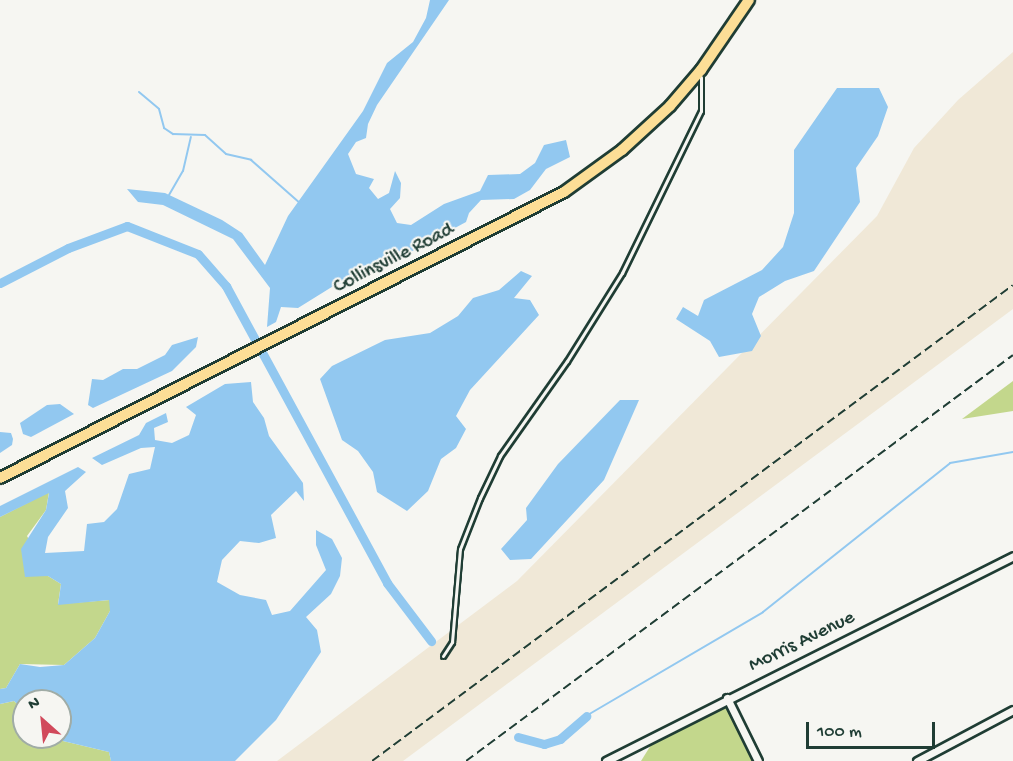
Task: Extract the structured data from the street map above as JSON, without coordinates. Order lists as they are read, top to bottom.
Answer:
{
  "streets": {
    "main road": ["Collinsville Road"],
    "street": ["Morris Avenue"]
  },
  "scale_bar": "100 m",
  "north": "top left"
}
